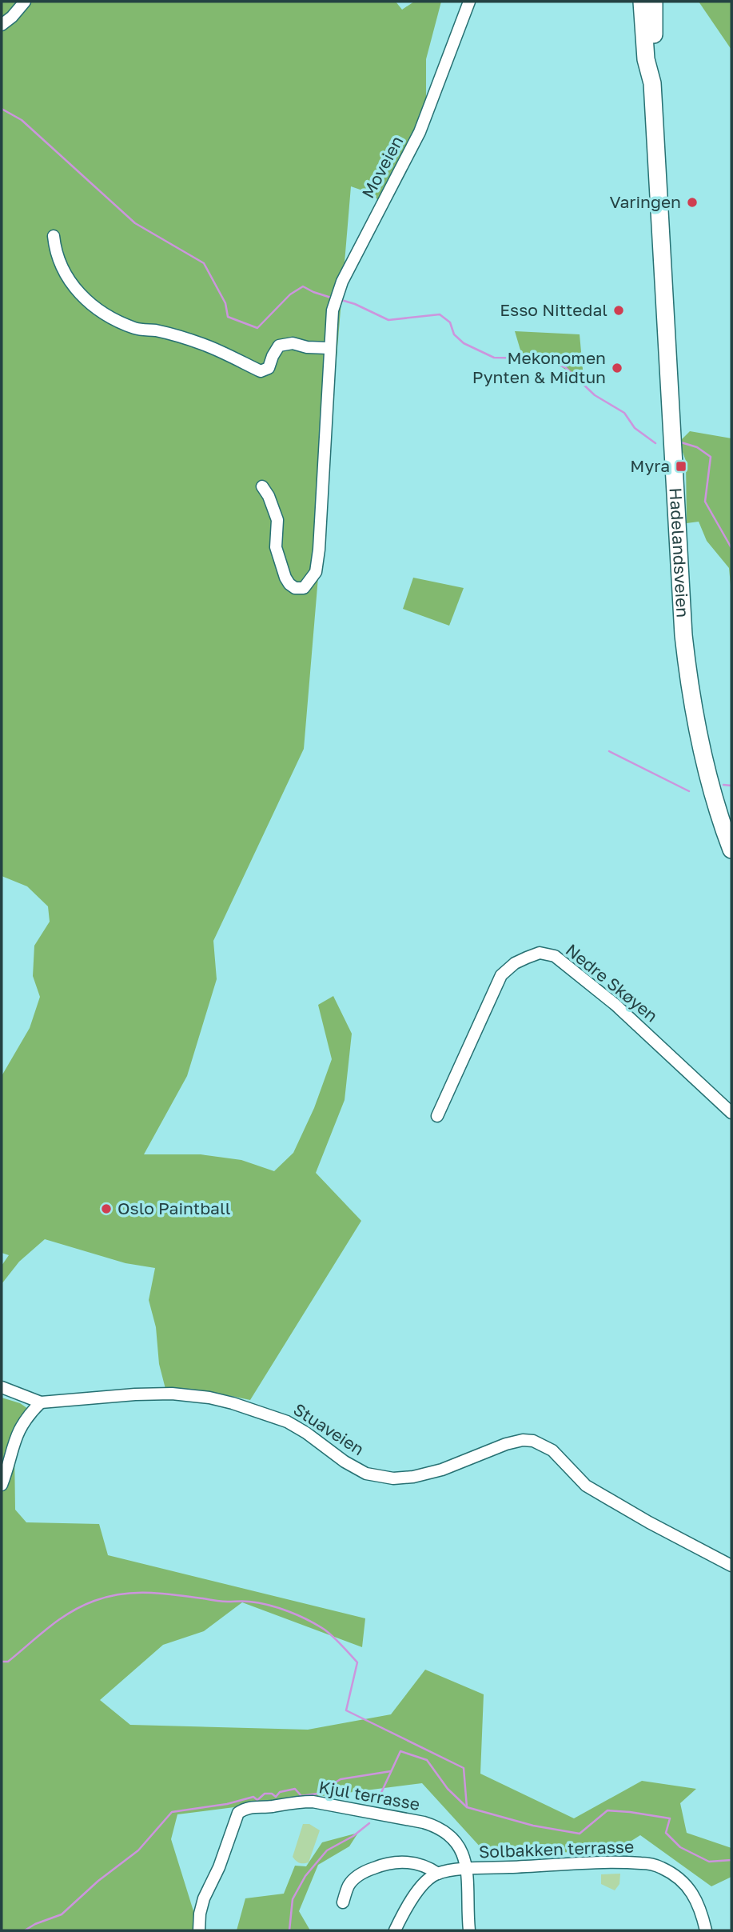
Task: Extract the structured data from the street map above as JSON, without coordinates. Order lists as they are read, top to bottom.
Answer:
{
  "streets": {
    "highway": ["Hadelandsveien"],
    "street": [
      "Moveien",
      "Nedre Skøyen",
      "Stuaveien",
      "Kjul terrasse",
      "Solbakken terrasse"
    ]
  },
  "crossings": [
    ["Kjul terrasse", "Solbakken terrasse"]
  ],
  "places": {
    "other": [
      "Varingen",
      "Esso Nittedal",
      "Mekonomen Pynten & Midtun",
      "Oslo Paintball"
    ],
    "transit": ["Myra"]
  }
}
